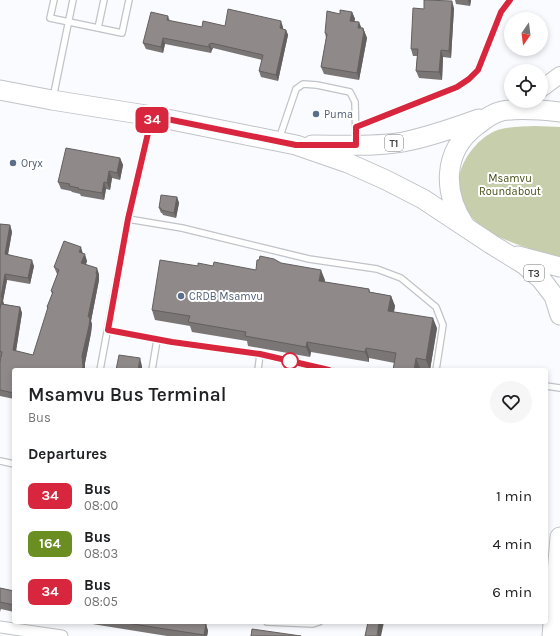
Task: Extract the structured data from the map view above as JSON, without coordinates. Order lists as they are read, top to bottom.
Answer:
{
  "streets": {
    "highway": ["T1", "T3"]
  },
  "crossings": [
    ["T1", "T3"]
  ],
  "parks": ["Msamvu Roundabout"],
  "places": ["Puma", "Oryx", "CRDB Msamvu"],
  "lines": ["bus line 34"],
  "north": "bottom",
  "page": {
    "on_map": "34",
    "heading": [
      ["Msamvu Bus Terminal", "Bus"],
      "Departures"
    ],
    "list": [
      {
        "mark": "34",
        "name": "Bus",
        "note": "08:00",
        "value": "1 min"
      },
      {
        "mark": "164",
        "name": "Bus",
        "note": "08:03",
        "value": "4 min"
      },
      {
        "mark": "34",
        "name": "Bus",
        "note": "08:05",
        "value": "6 min"
      }
    ]
  }
}
